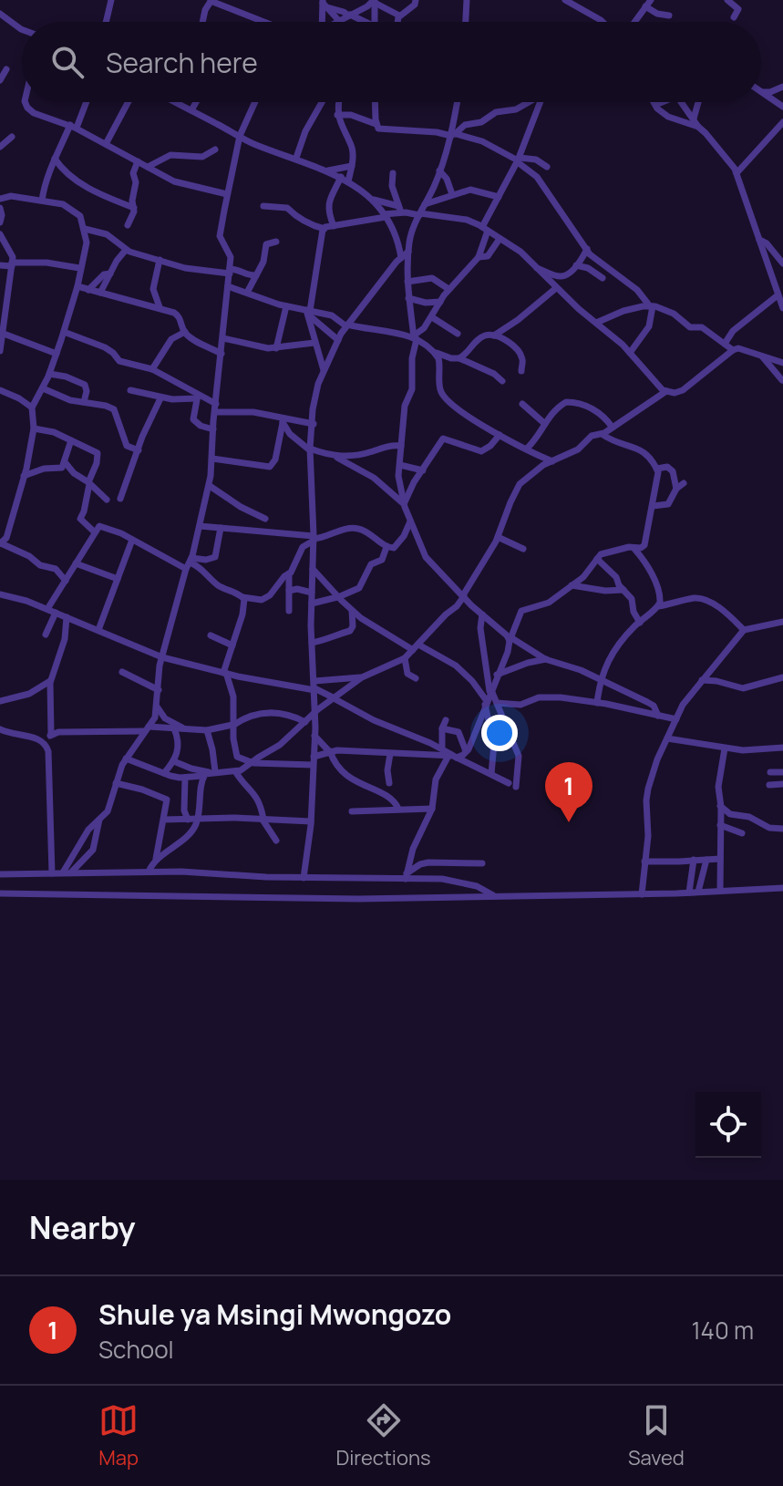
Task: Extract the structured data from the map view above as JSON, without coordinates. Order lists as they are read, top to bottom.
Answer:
{
  "page": {
    "search": "Search here",
    "pins": "1",
    "heading": "Nearby",
    "list": [
      {
        "mark": "1",
        "name": "Shule ya Msingi Mwongozo",
        "note": "School",
        "value": "140 m"
      }
    ],
    "nav": ["Map", "Directions", "Saved"]
  }
}
